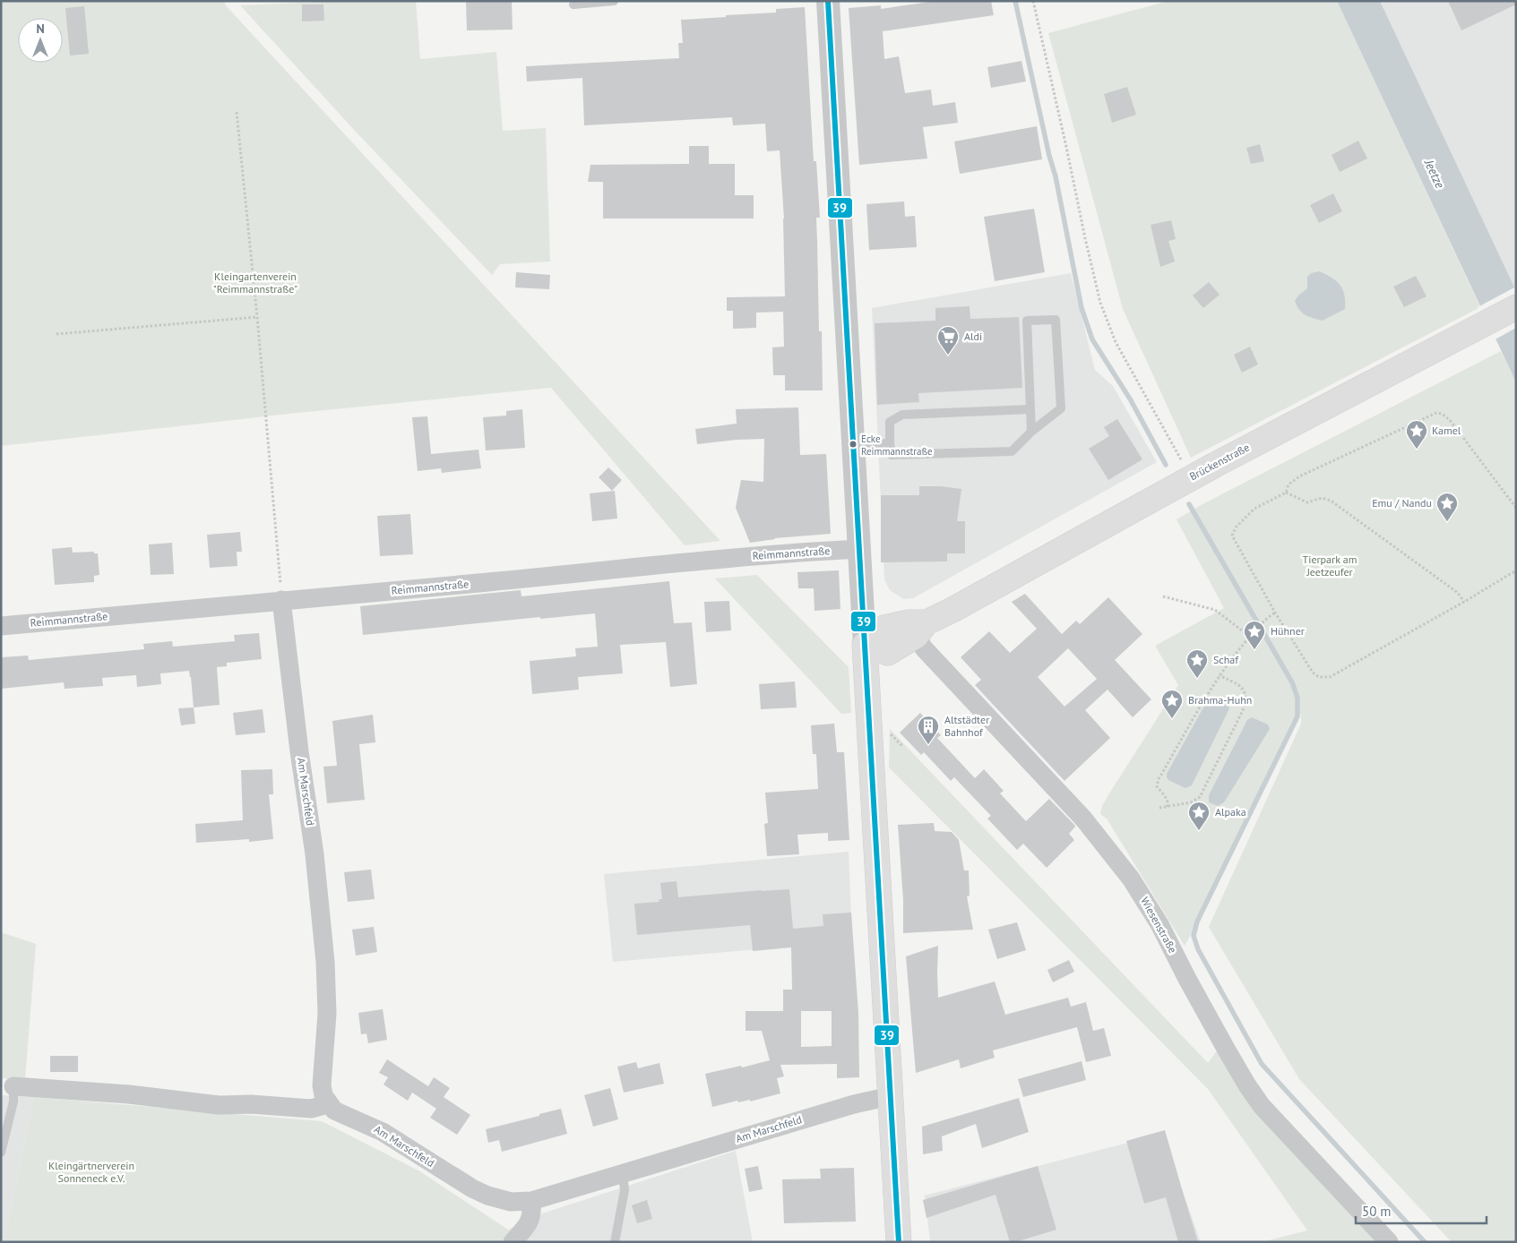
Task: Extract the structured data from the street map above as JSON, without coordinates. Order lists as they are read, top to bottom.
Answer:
{
  "streets": {
    "main road": ["Brückenstraße"],
    "street": ["Reimmannstraße", "Am Marschfeld", "Wiesenstraße"]
  },
  "crossings": [
    ["Brückenstraße", "Wiesenstraße"],
    ["Reimmannstraße", "Am Marschfeld"]
  ],
  "water": ["Jeetze"],
  "parks": ["Kleingartenverein \"Reimmannstraße\"", "Tierpark am Jeetzeufer", "Kleingärtnerverein Sonneneck e.V."],
  "places": {
    "supermarket": ["Aldi"],
    "other": ["Ecke Reimmannstraße"],
    "place": [
      "Kamel",
      "Emu / Nandu",
      "Hühner",
      "Schaf",
      "Brahma-Huhn",
      "Alpaka"
    ],
    "building": ["Altstädter Bahnhof"]
  },
  "lines": ["transit line 39"],
  "scale_bar": "50 m",
  "north": "top"
}
